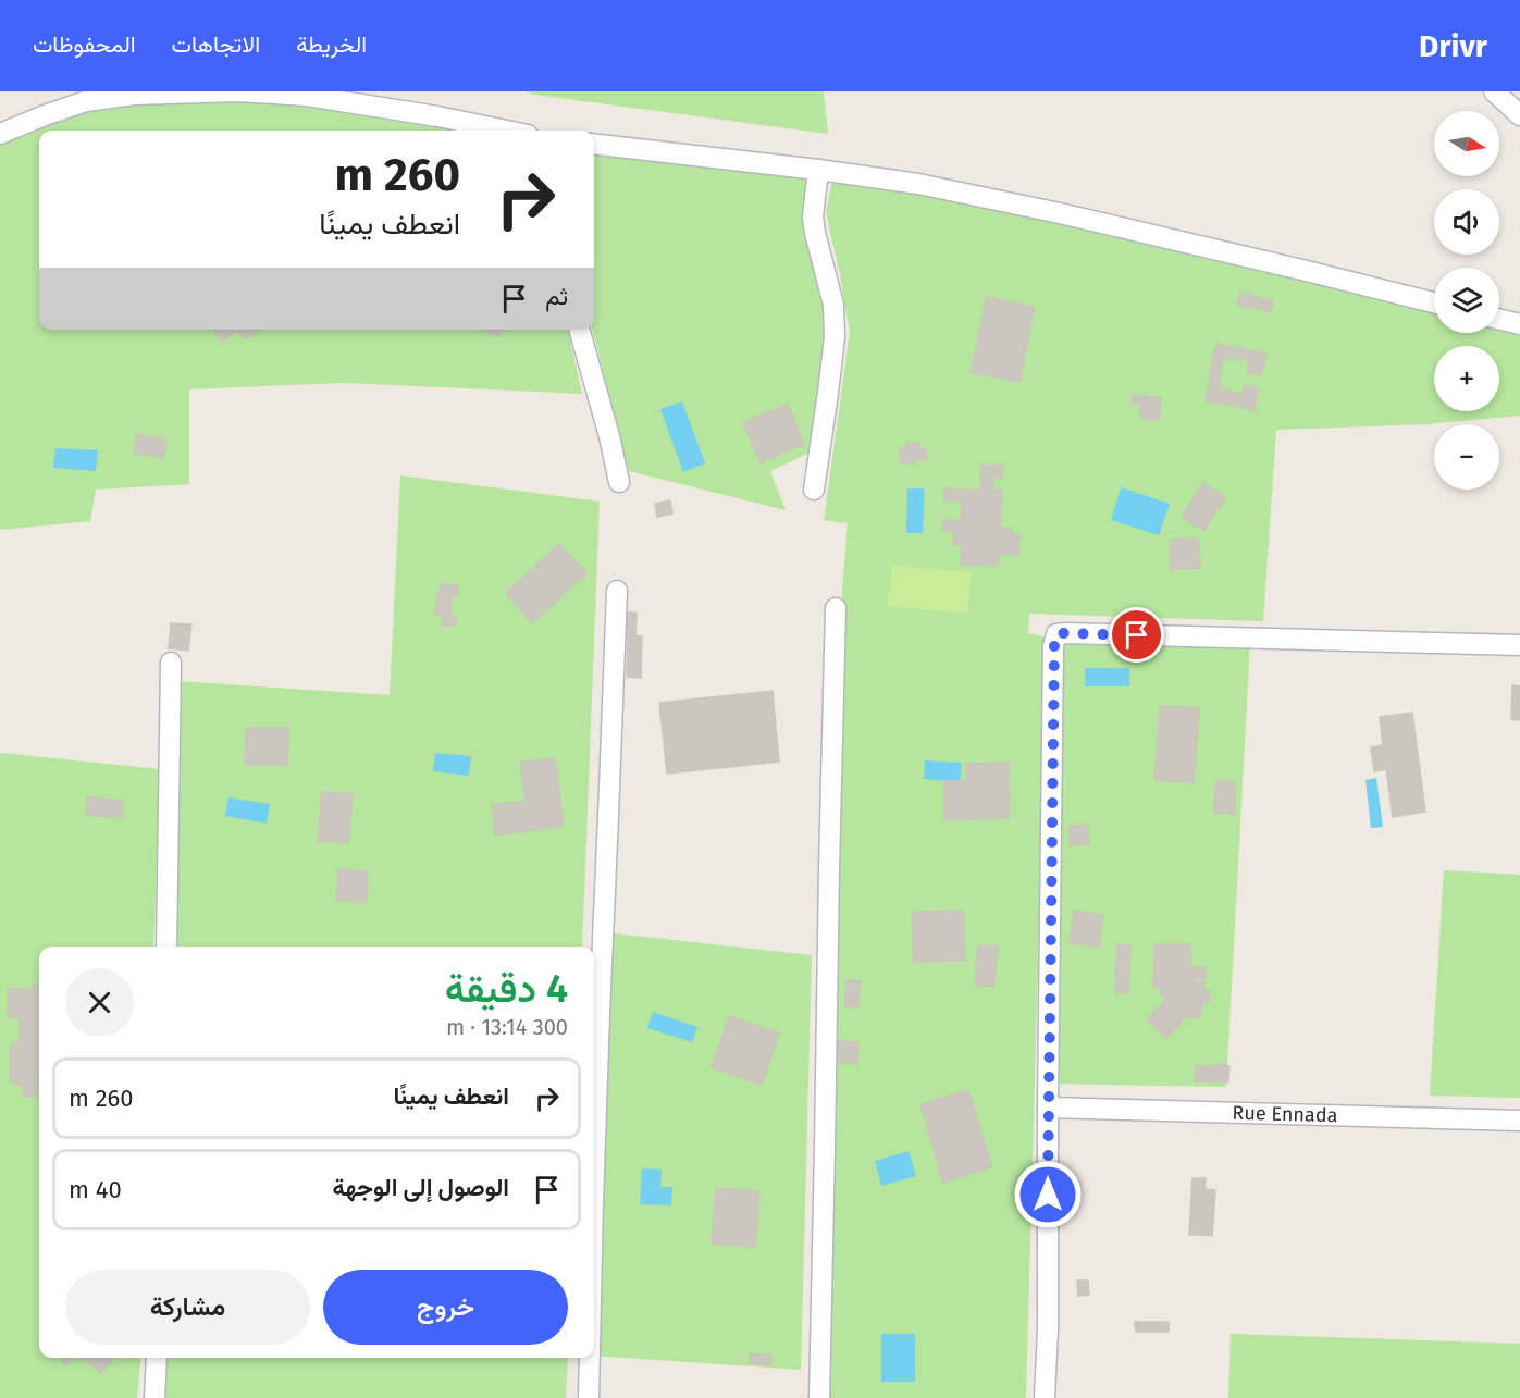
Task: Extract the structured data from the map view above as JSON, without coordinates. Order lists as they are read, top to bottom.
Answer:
{
  "streets": {
    "street": ["Rue Ennada"]
  },
  "north": "right",
  "page": {
    "header": "Drivr",
    "nav": ["الخريطة", "الاتجاهات", "المحفوظات"],
    "map_buttons": ["+", "−"],
    "turn": ["260 m", "انعطف يمينًا"],
    "then": "ثم",
    "heading": ["4 دقيقة", "300 m · 13:14"],
    "list": [
      {
        "name": "انعطف يمينًا",
        "value": "260 m"
      },
      {
        "name": "الوصول إلى الوجهة",
        "value": "40 m"
      }
    ],
    "buttons": ["خروج", "مشاركة"]
  }
}
